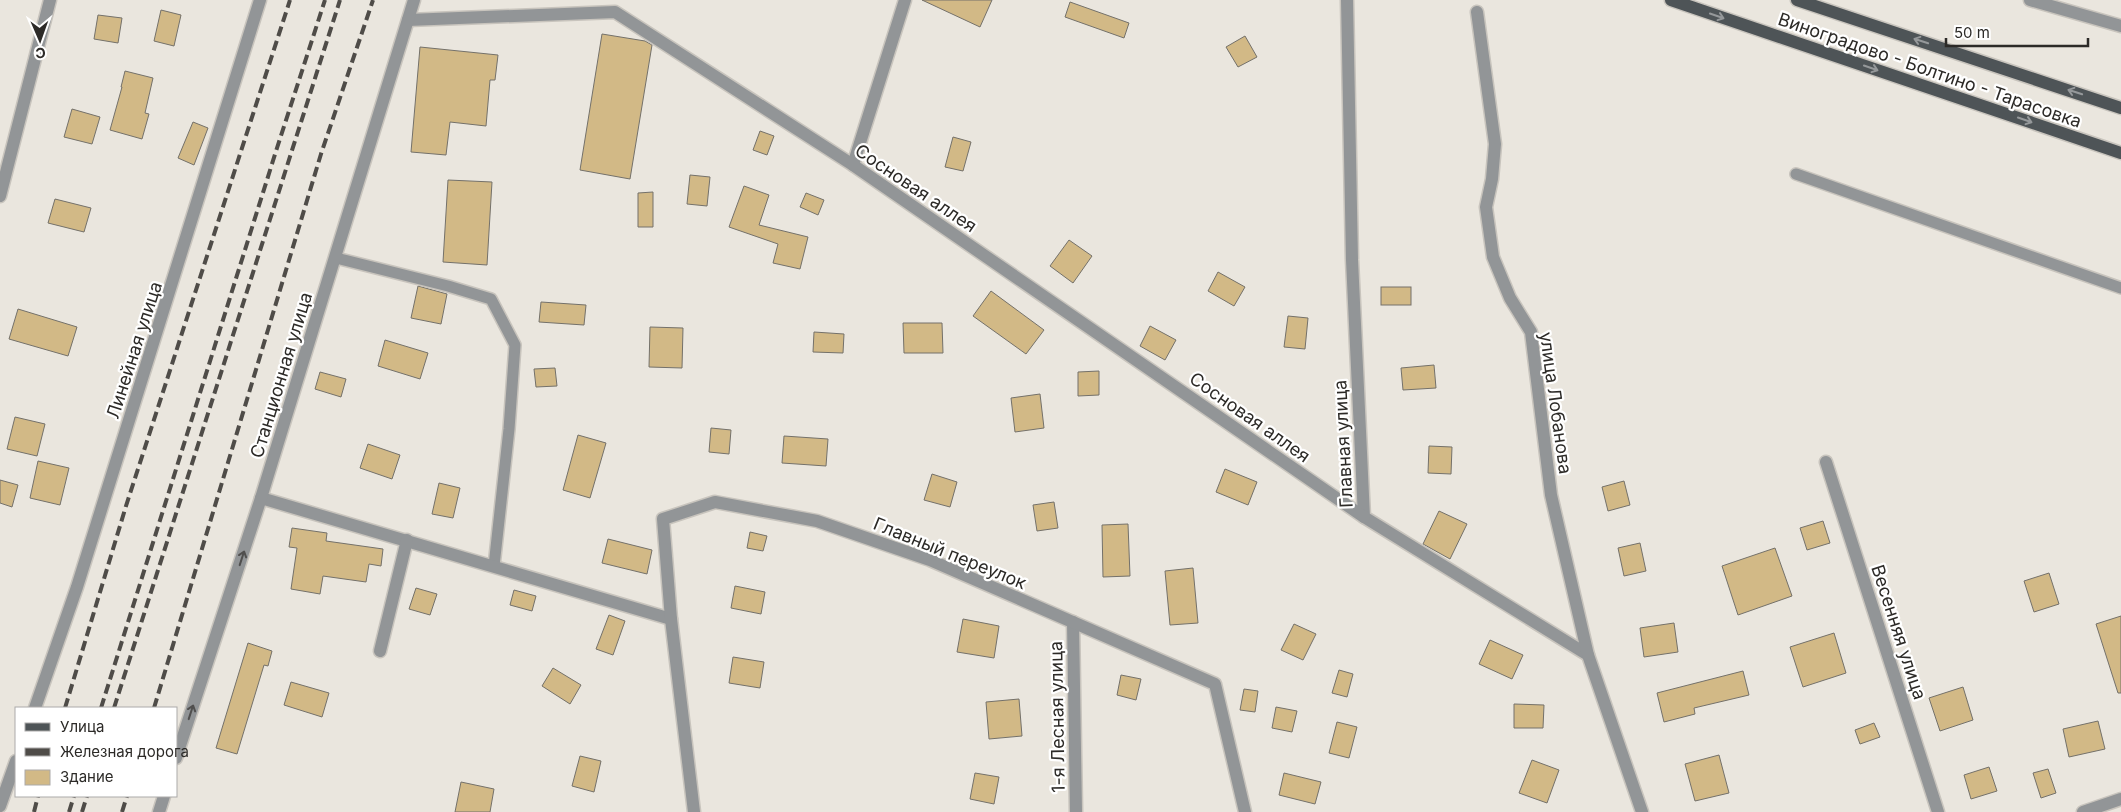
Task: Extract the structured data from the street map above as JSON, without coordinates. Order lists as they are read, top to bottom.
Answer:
{
  "streets": {
    "main road": ["Виноградово - Болтино - Тарасовка"],
    "street": [
      "Сосновая аллея",
      "Линейная улица",
      "Станционная улица",
      "улица Лобанова",
      "Главная улица",
      "Главный переулок",
      "Весенняя улица",
      "1-я Лесная улица"
    ]
  },
  "crossings": [
    ["Сосновая аллея", "Станционная улица"],
    ["Сосновая аллея", "Главная улица"],
    ["улица Лобанова", "Главная улица"],
    ["Главный переулок", "1-я Лесная улица"]
  ],
  "legend": ["Улица", "Железная дорога", "Здание"],
  "scale_bar": "50 m",
  "north": "bottom"
}
